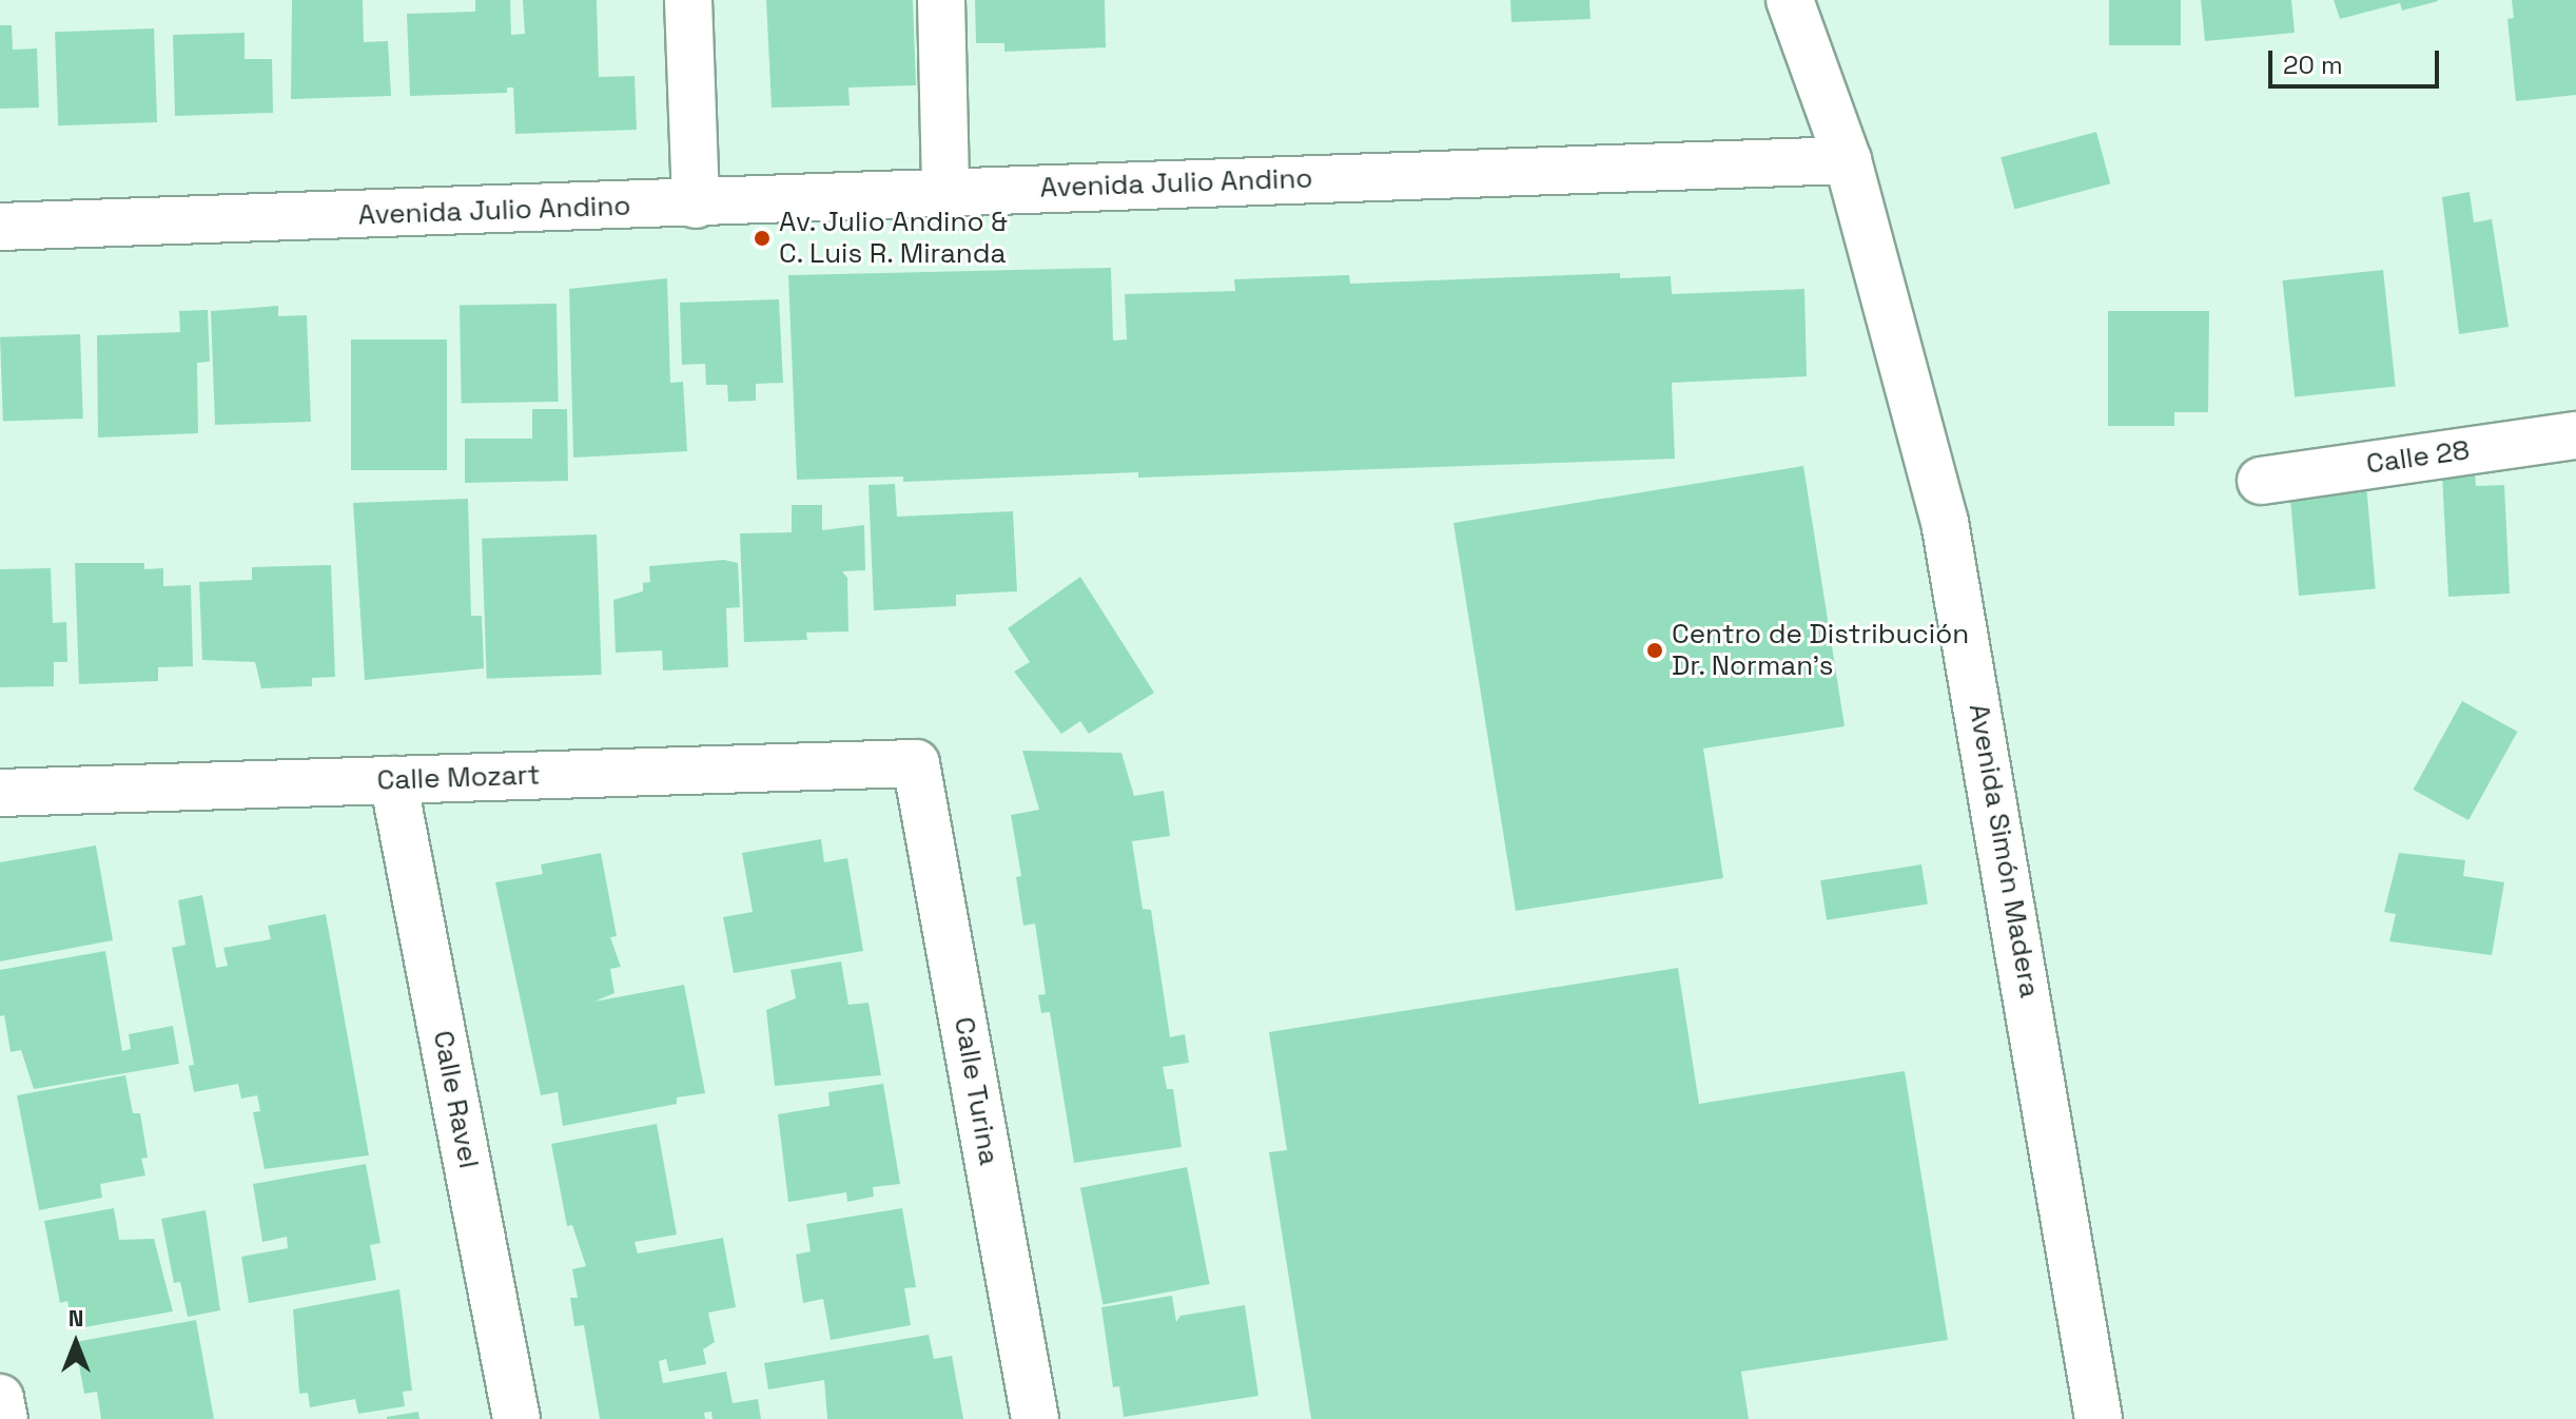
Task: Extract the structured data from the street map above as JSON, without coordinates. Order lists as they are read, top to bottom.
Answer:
{
  "streets": {
    "street": [
      "Avenida Julio Andino",
      "Calle 28",
      "Calle Mozart",
      "Avenida Simón Madera",
      "Calle Turina",
      "Calle Ravel"
    ]
  },
  "crossings": [
    ["Avenida Julio Andino", "Avenida Simón Madera"],
    ["Calle Mozart", "Calle Turina"],
    ["Calle Mozart", "Calle Ravel"]
  ],
  "places": ["Av. Julio Andino & C. Luis R. Miranda", "Centro de Distribución Dr. Norman's"],
  "scale_bar": "20 m",
  "north": "top"
}
